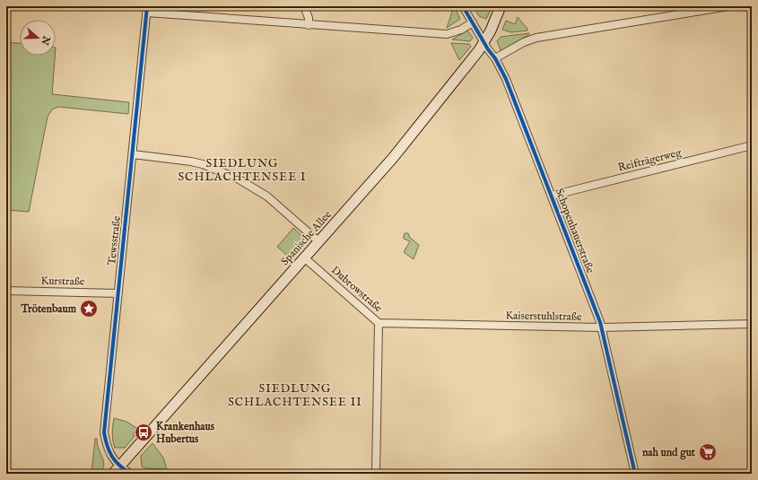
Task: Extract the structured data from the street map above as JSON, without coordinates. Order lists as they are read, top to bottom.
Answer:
{
  "streets": {
    "main road": ["Spanische Allee"],
    "street": [
      "Reifträgerweg",
      "Schopenhauerstraße",
      "Tewsstraße",
      "Kurstraße",
      "Dubrowstraße",
      "Kaiserstuhlstraße"
    ]
  },
  "crossings": [
    ["Reifträgerweg", "Schopenhauerstraße"],
    ["Schopenhauerstraße", "Spanische Allee"],
    ["Schopenhauerstraße", "Kaiserstuhlstraße"],
    ["Spanische Allee", "Tewsstraße"],
    ["Spanische Allee", "Dubrowstraße"],
    ["Tewsstraße", "Kurstraße"],
    ["Dubrowstraße", "Kaiserstuhlstraße"]
  ],
  "districts": ["SIEDLUNG SCHLACHTENSEE I", "SIEDLUNG SCHLACHTENSEE II"],
  "places": {
    "place": ["Trötenbaum"],
    "bus stop": ["Krankenhaus Hubertus"],
    "supermarket": ["nah und gut"]
  },
  "north": "right"
}
